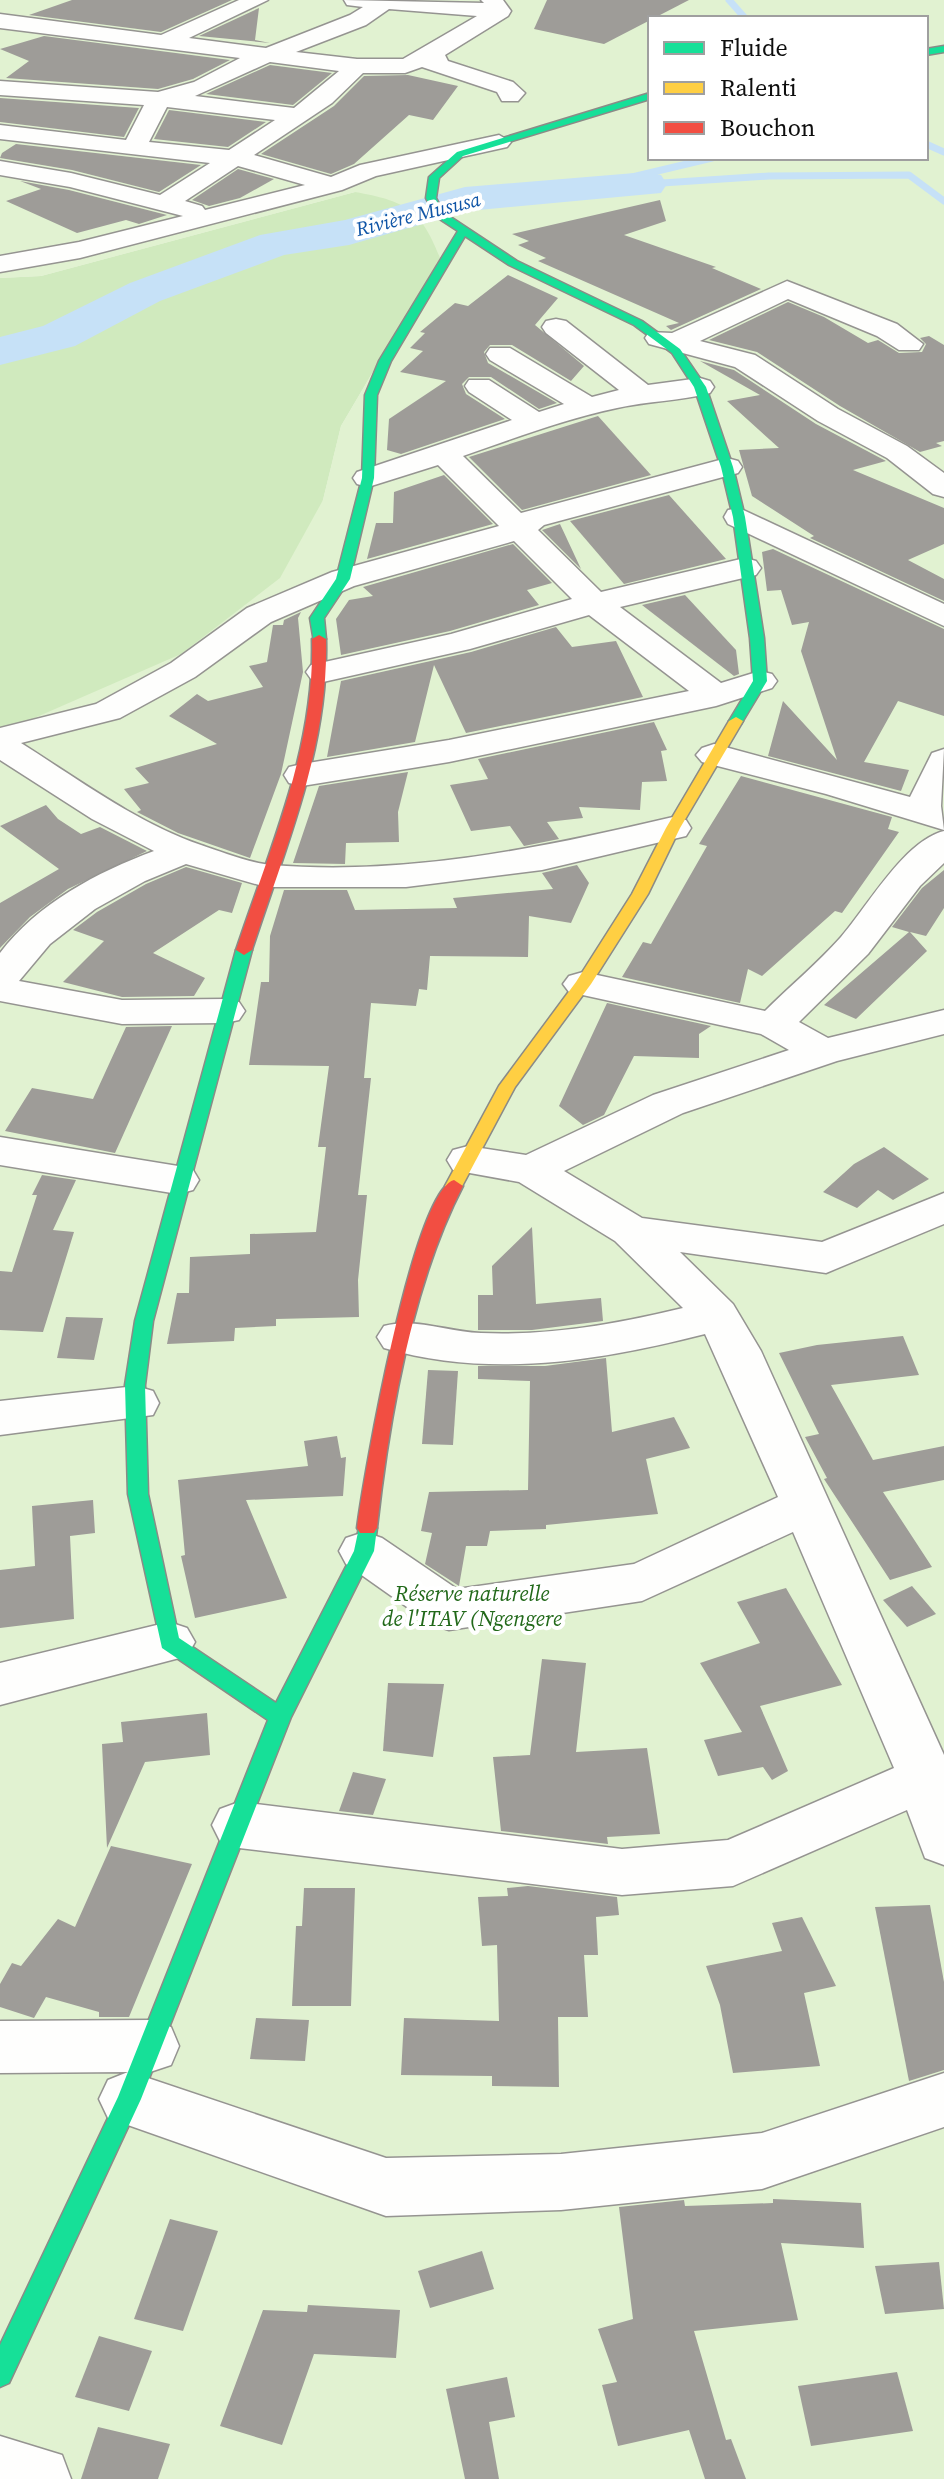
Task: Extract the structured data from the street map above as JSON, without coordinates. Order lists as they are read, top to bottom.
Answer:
{
  "water": ["Rivière Mususa"],
  "parks": ["Réserve naturelle de l'ITAV (Ngengere"],
  "legend": ["Fluide", "Ralenti", "Bouchon"]
}
